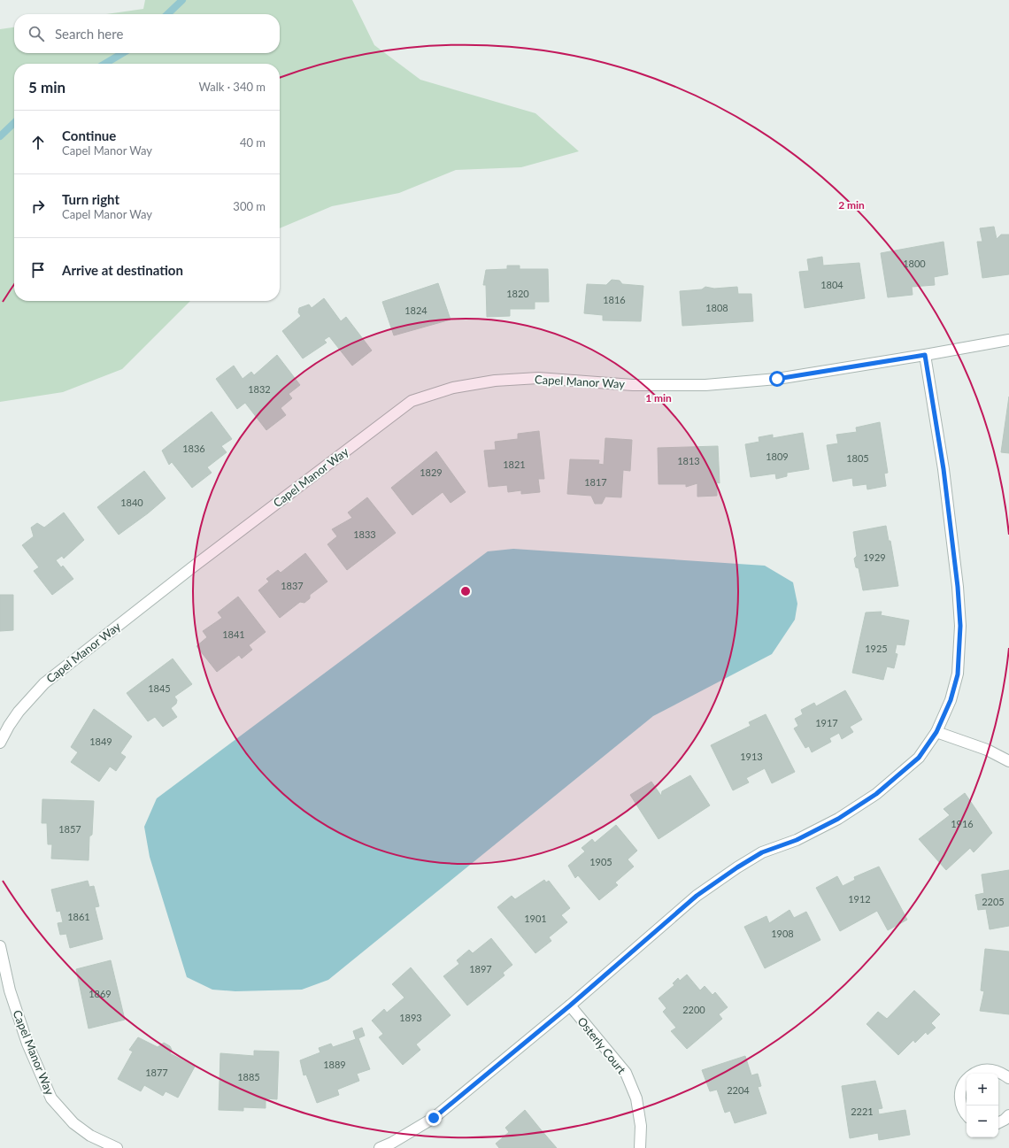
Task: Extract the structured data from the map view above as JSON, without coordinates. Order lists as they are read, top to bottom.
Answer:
{
  "streets": {
    "street": ["Capel Manor Way", "Osterly Court"]
  },
  "house_numbers": [
    "1800",
    "1804",
    "1820",
    "1816",
    "1808",
    "1824",
    "1832",
    "1836",
    "1809",
    "1805",
    "1813",
    "1821",
    "1829",
    "1817",
    "1840",
    "1833",
    "1929",
    "1837",
    "1841",
    "1925",
    "1845",
    "1917",
    "1849",
    "1913",
    "1916",
    "1857",
    "1905",
    "1912",
    "2205",
    "1861",
    "1901",
    "1908",
    "1897",
    "1869",
    "2200",
    "1893",
    "1889",
    "1877",
    "1885",
    "2204",
    "2221"
  ],
  "page": {
    "search": "Search here",
    "heading": ["5 min", "Walk · 340 m"],
    "list": [
      ["Continue", "Capel Manor Way", "40 m"],
      ["Turn right", "Capel Manor Way", "300 m"],
      "Arrive at destination"
    ],
    "map_buttons": ["+", "−"]
  },
  "rings": ["2 min", "1 min"]
}
